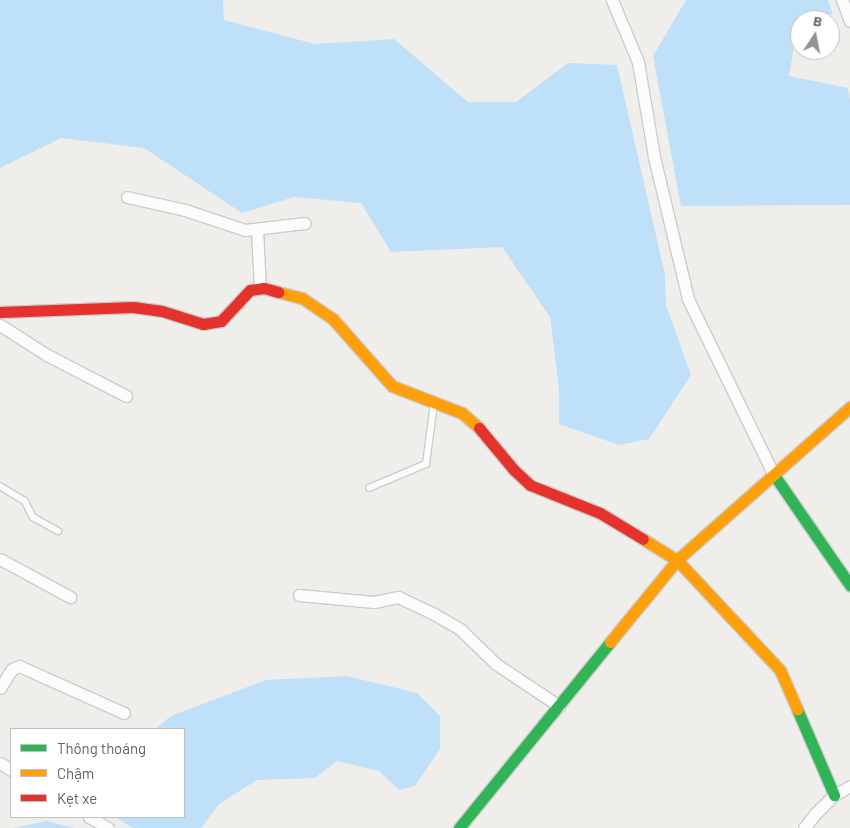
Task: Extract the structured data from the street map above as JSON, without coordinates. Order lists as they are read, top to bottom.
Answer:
{
  "legend": ["Thông thoáng", "Chậm", "Kẹt xe"],
  "north": "top"
}
